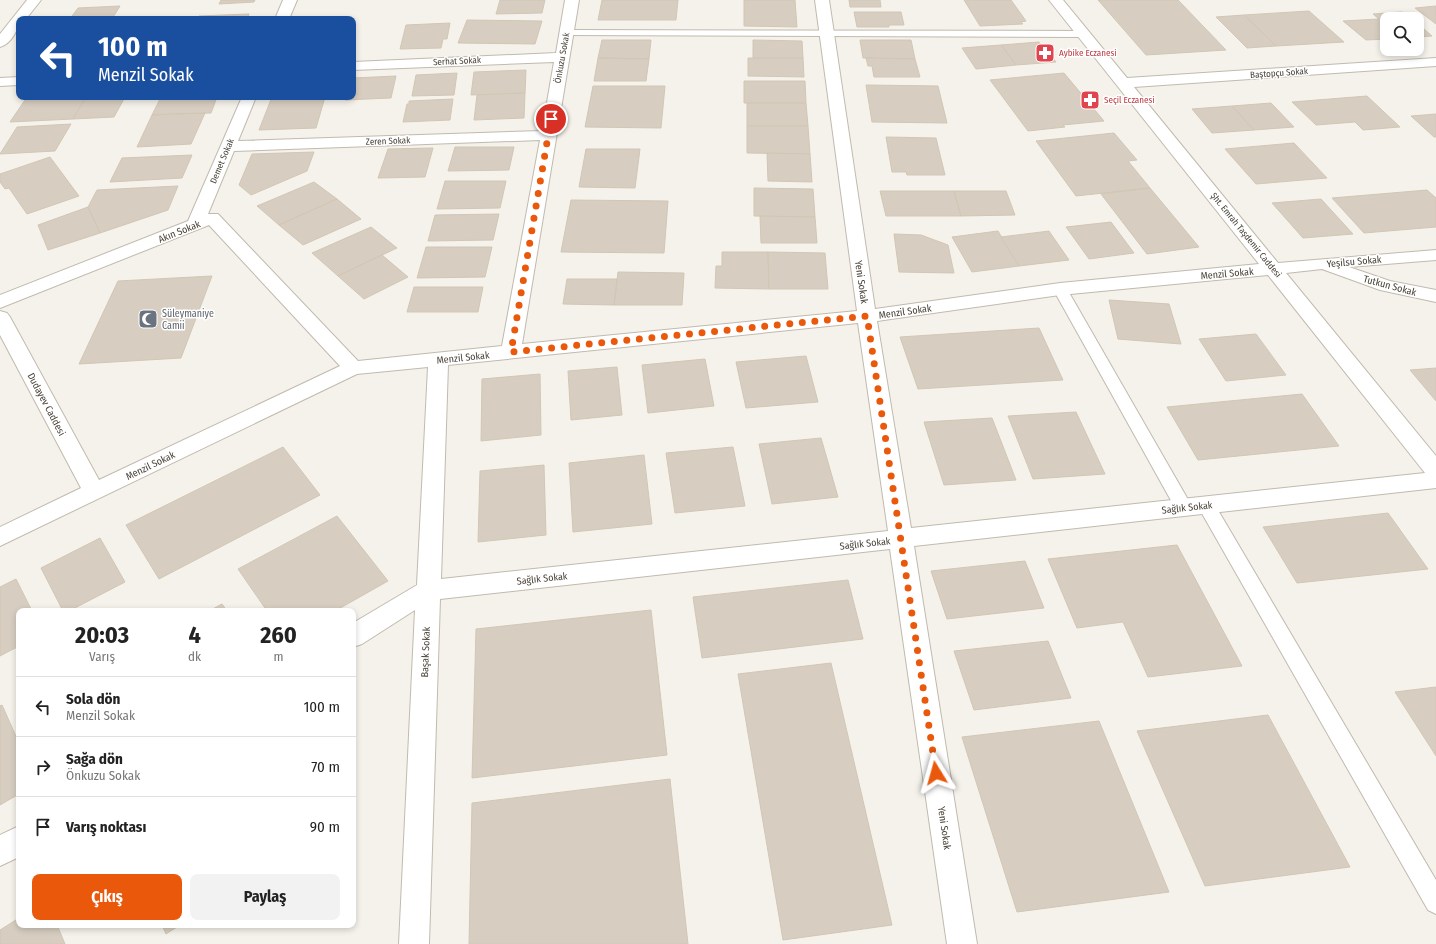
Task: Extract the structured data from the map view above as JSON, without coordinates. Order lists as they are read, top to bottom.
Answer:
{
  "streets": {
    "street": [
      "Önkuzu Sokak",
      "Serhat Sokak",
      "Baştopçu Sokak",
      "Zeren Sokak",
      "Demet Sokak",
      "Akın Sokak",
      "Şht. Emrah Taşdemir Caddesi",
      "Yeşilsu Sokak",
      "Menzil Sokak",
      "Yeni Sokak",
      "Tutkun Sokak",
      "Dudayev Caddesi",
      "Sağlık Sokak",
      "Başak Sokak"
    ]
  },
  "crossings": [
    ["Önkuzu Sokak", "Serhat Sokak"],
    ["Önkuzu Sokak", "Zeren Sokak"],
    ["Önkuzu Sokak", "Menzil Sokak"],
    ["Baştopçu Sokak", "Şht. Emrah Taşdemir Caddesi"],
    ["Zeren Sokak", "Demet Sokak"],
    ["Demet Sokak", "Akın Sokak"],
    ["Akın Sokak", "Menzil Sokak"],
    ["Şht. Emrah Taşdemir Caddesi", "Yeşilsu Sokak"],
    ["Şht. Emrah Taşdemir Caddesi", "Menzil Sokak"],
    ["Yeşilsu Sokak", "Menzil Sokak"],
    ["Yeşilsu Sokak", "Tutkun Sokak"],
    ["Menzil Sokak", "Yeni Sokak"],
    ["Menzil Sokak", "Dudayev Caddesi"],
    ["Menzil Sokak", "Başak Sokak"],
    ["Yeni Sokak", "Sağlık Sokak"],
    ["Sağlık Sokak", "Başak Sokak"]
  ],
  "places": {
    "pharmacy": ["Aybike Eczanesi", "Seçil Eczanesi"],
    "mosque": ["Süleymaniye Camii"]
  },
  "page": {
    "turn": ["100 m", "Menzil Sokak"],
    "eta": [
      "20:03",
      "Varış",
      "4",
      "dk",
      "260",
      "m"
    ],
    "list": [
      {
        "name": "Sola dön",
        "note": "Menzil Sokak",
        "value": "100 m"
      },
      {
        "name": "Sağa dön",
        "note": "Önkuzu Sokak",
        "value": "70 m"
      },
      {
        "name": "Varış noktası",
        "value": "90 m"
      }
    ],
    "buttons": ["Çıkış", "Paylaş"]
  }
}
